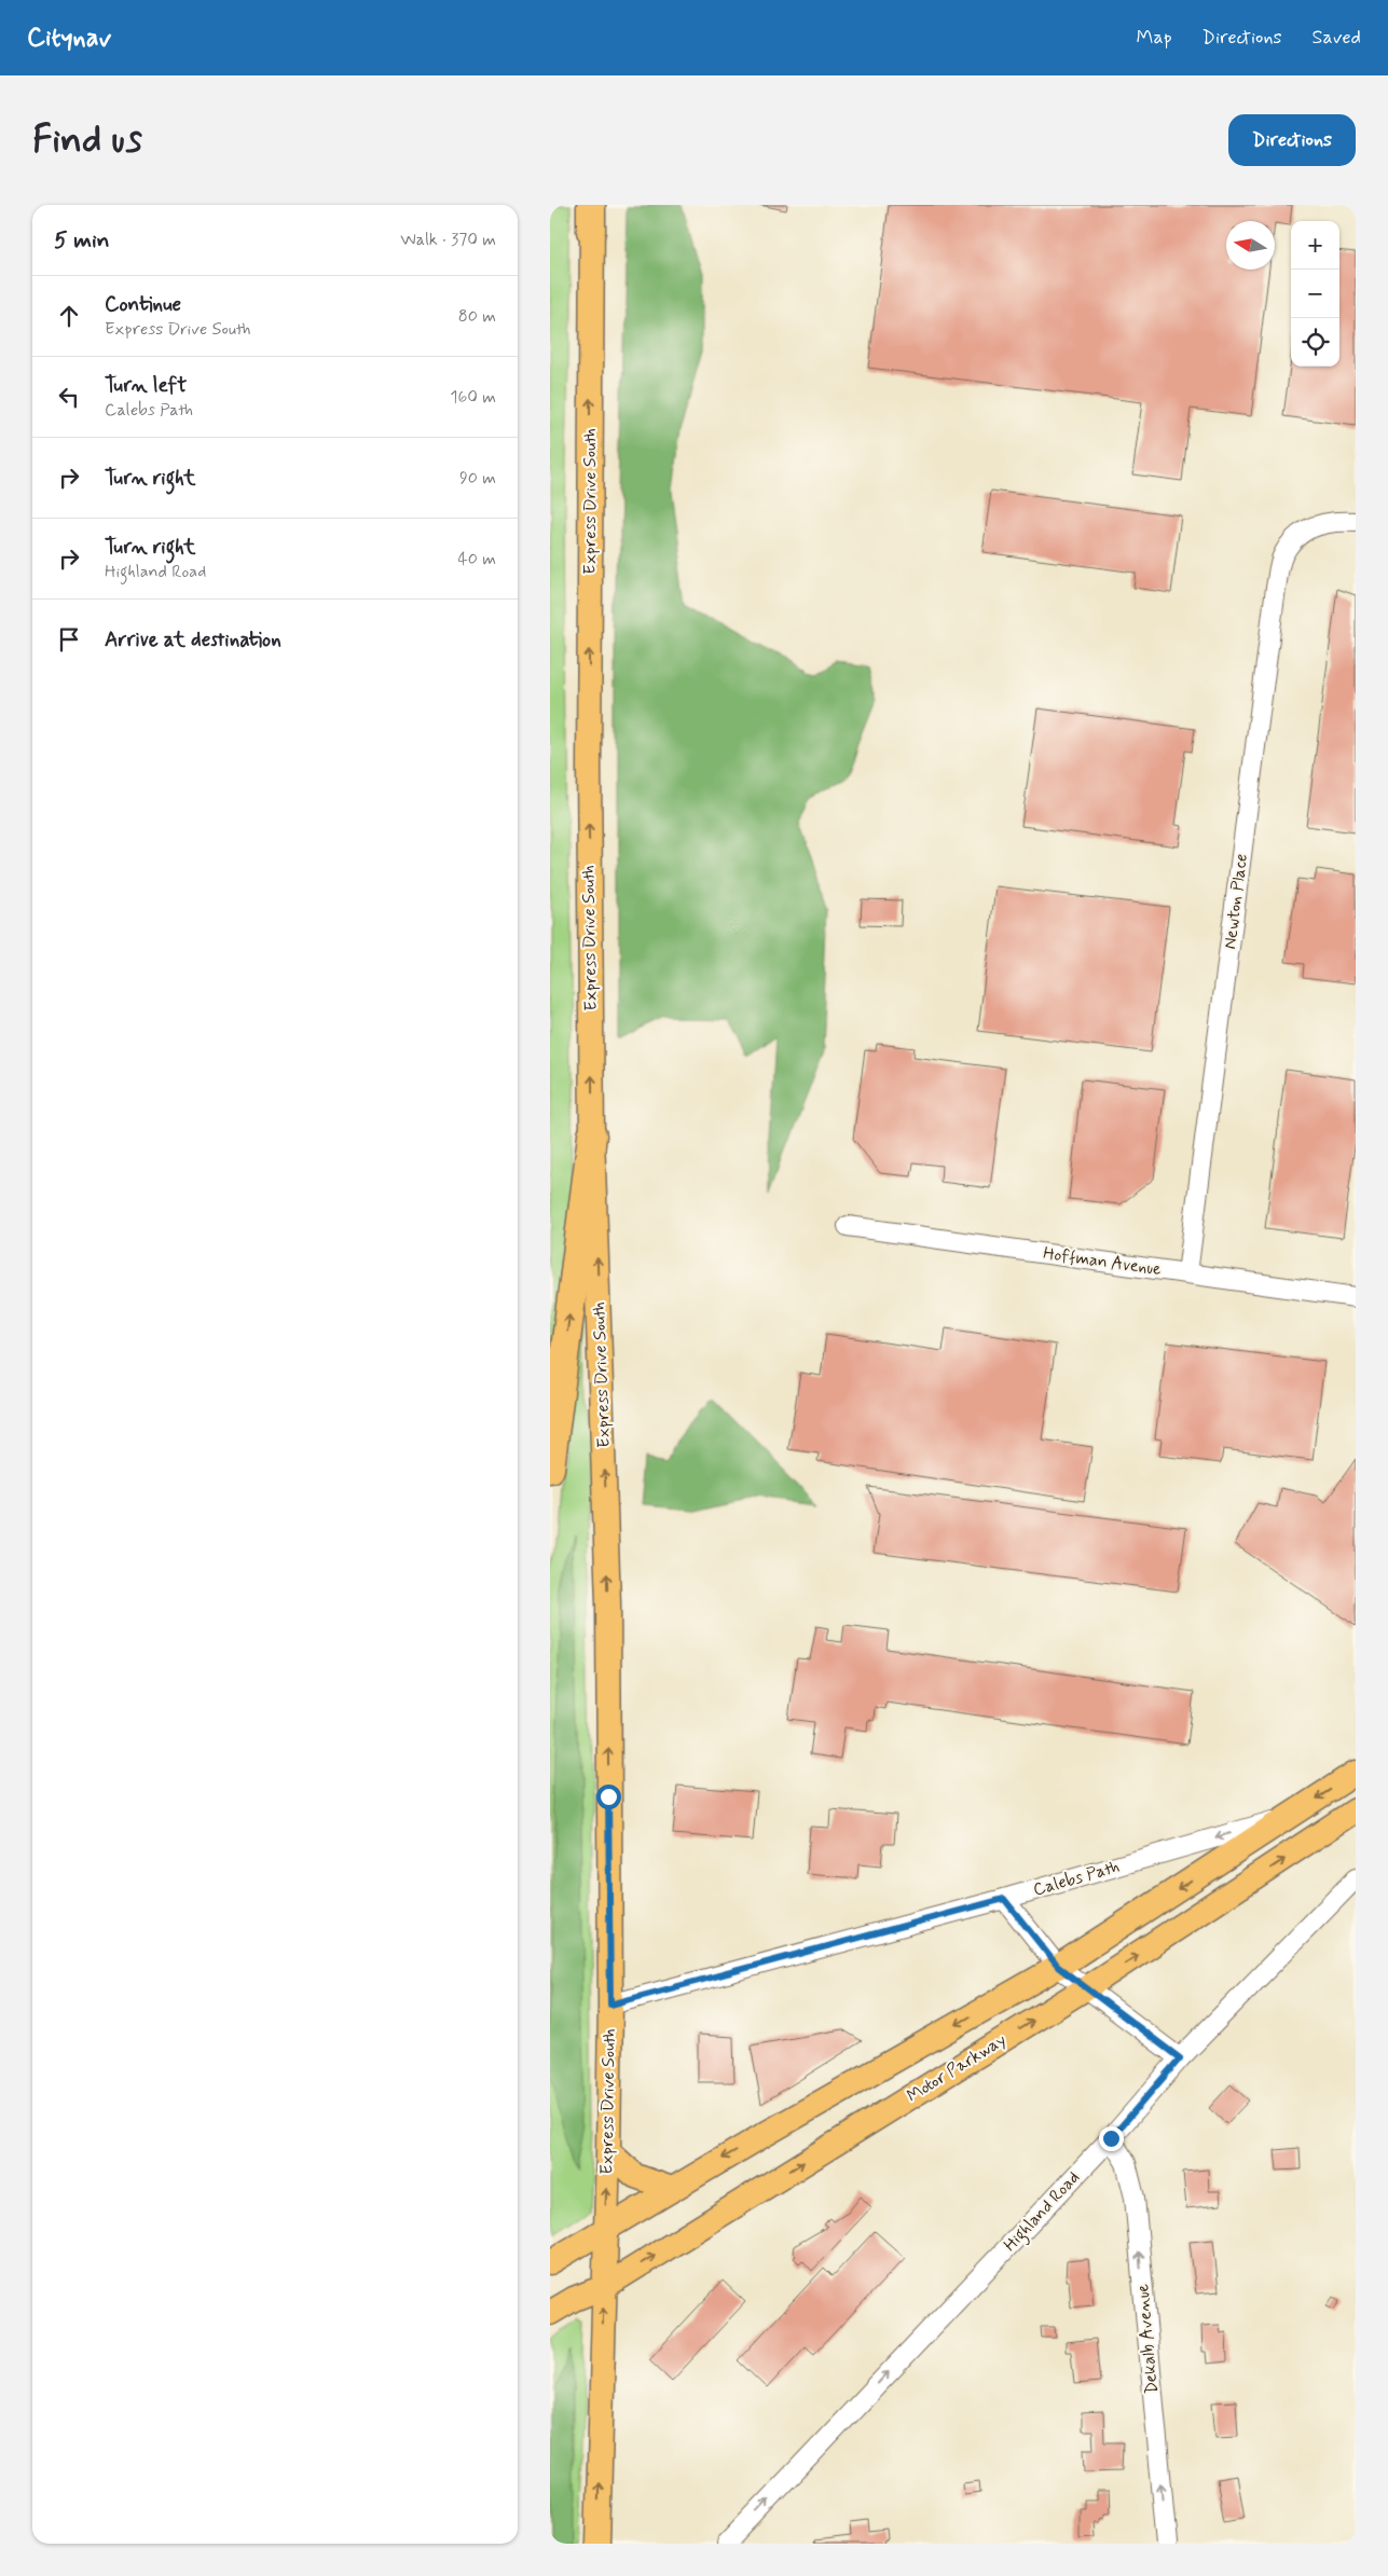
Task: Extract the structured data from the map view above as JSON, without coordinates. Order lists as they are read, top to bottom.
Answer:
{
  "streets": {
    "main road": ["Express Drive South", "Motor Parkway"],
    "street": [
      "Newton Place",
      "Hoffman Avenue",
      "Calebs Path",
      "Highland Road",
      "Dekalb Avenue"
    ]
  },
  "crossings": [
    ["Express Drive South", "Calebs Path"],
    ["Express Drive South", "Motor Parkway"],
    ["Newton Place", "Hoffman Avenue"],
    ["Calebs Path", "Motor Parkway"],
    ["Highland Road", "Dekalb Avenue"]
  ],
  "one_way": [
    "Express Drive South",
    "Calebs Path",
    "Highland Road",
    "Dekalb Avenue"
  ],
  "north": "left",
  "page": {
    "header": "Citynav",
    "nav": ["Map", "Directions", "Saved"],
    "buttons": "Directions",
    "title": "Find us",
    "heading": ["5 min", "Walk · 370 m"],
    "map_buttons": ["+", "−"],
    "list": [
      ["Continue", "Express Drive South", "80 m"],
      ["Turn left", "Calebs Path", "160 m"],
      ["Turn right", "90 m"],
      ["Turn right", "Highland Road", "40 m"],
      "Arrive at destination"
    ]
  }
}
